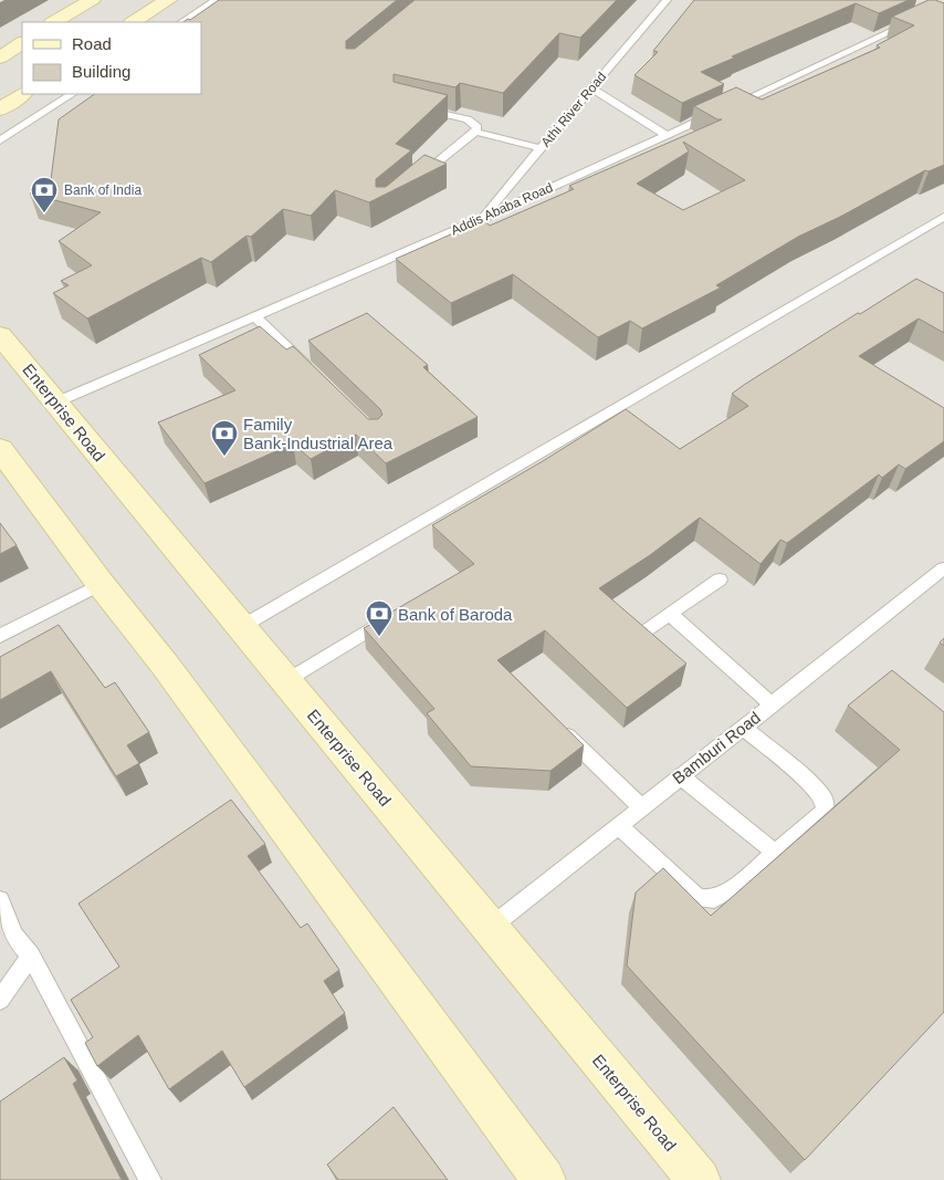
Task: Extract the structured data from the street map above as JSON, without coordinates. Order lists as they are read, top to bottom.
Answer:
{
  "streets": {
    "main road": ["Enterprise Road"],
    "lane": ["Athi River Road", "Addis Ababa Road", "Bamburi Road"]
  },
  "crossings": [
    ["Athi River Road", "Addis Ababa Road"],
    ["Addis Ababa Road", "Enterprise Road"],
    ["Enterprise Road", "Bamburi Road"]
  ],
  "places": {
    "bank": ["Bank of India", "Family Bank-Industrial Area", "Bank of Baroda"]
  },
  "legend": ["Road", "Building"]
}
